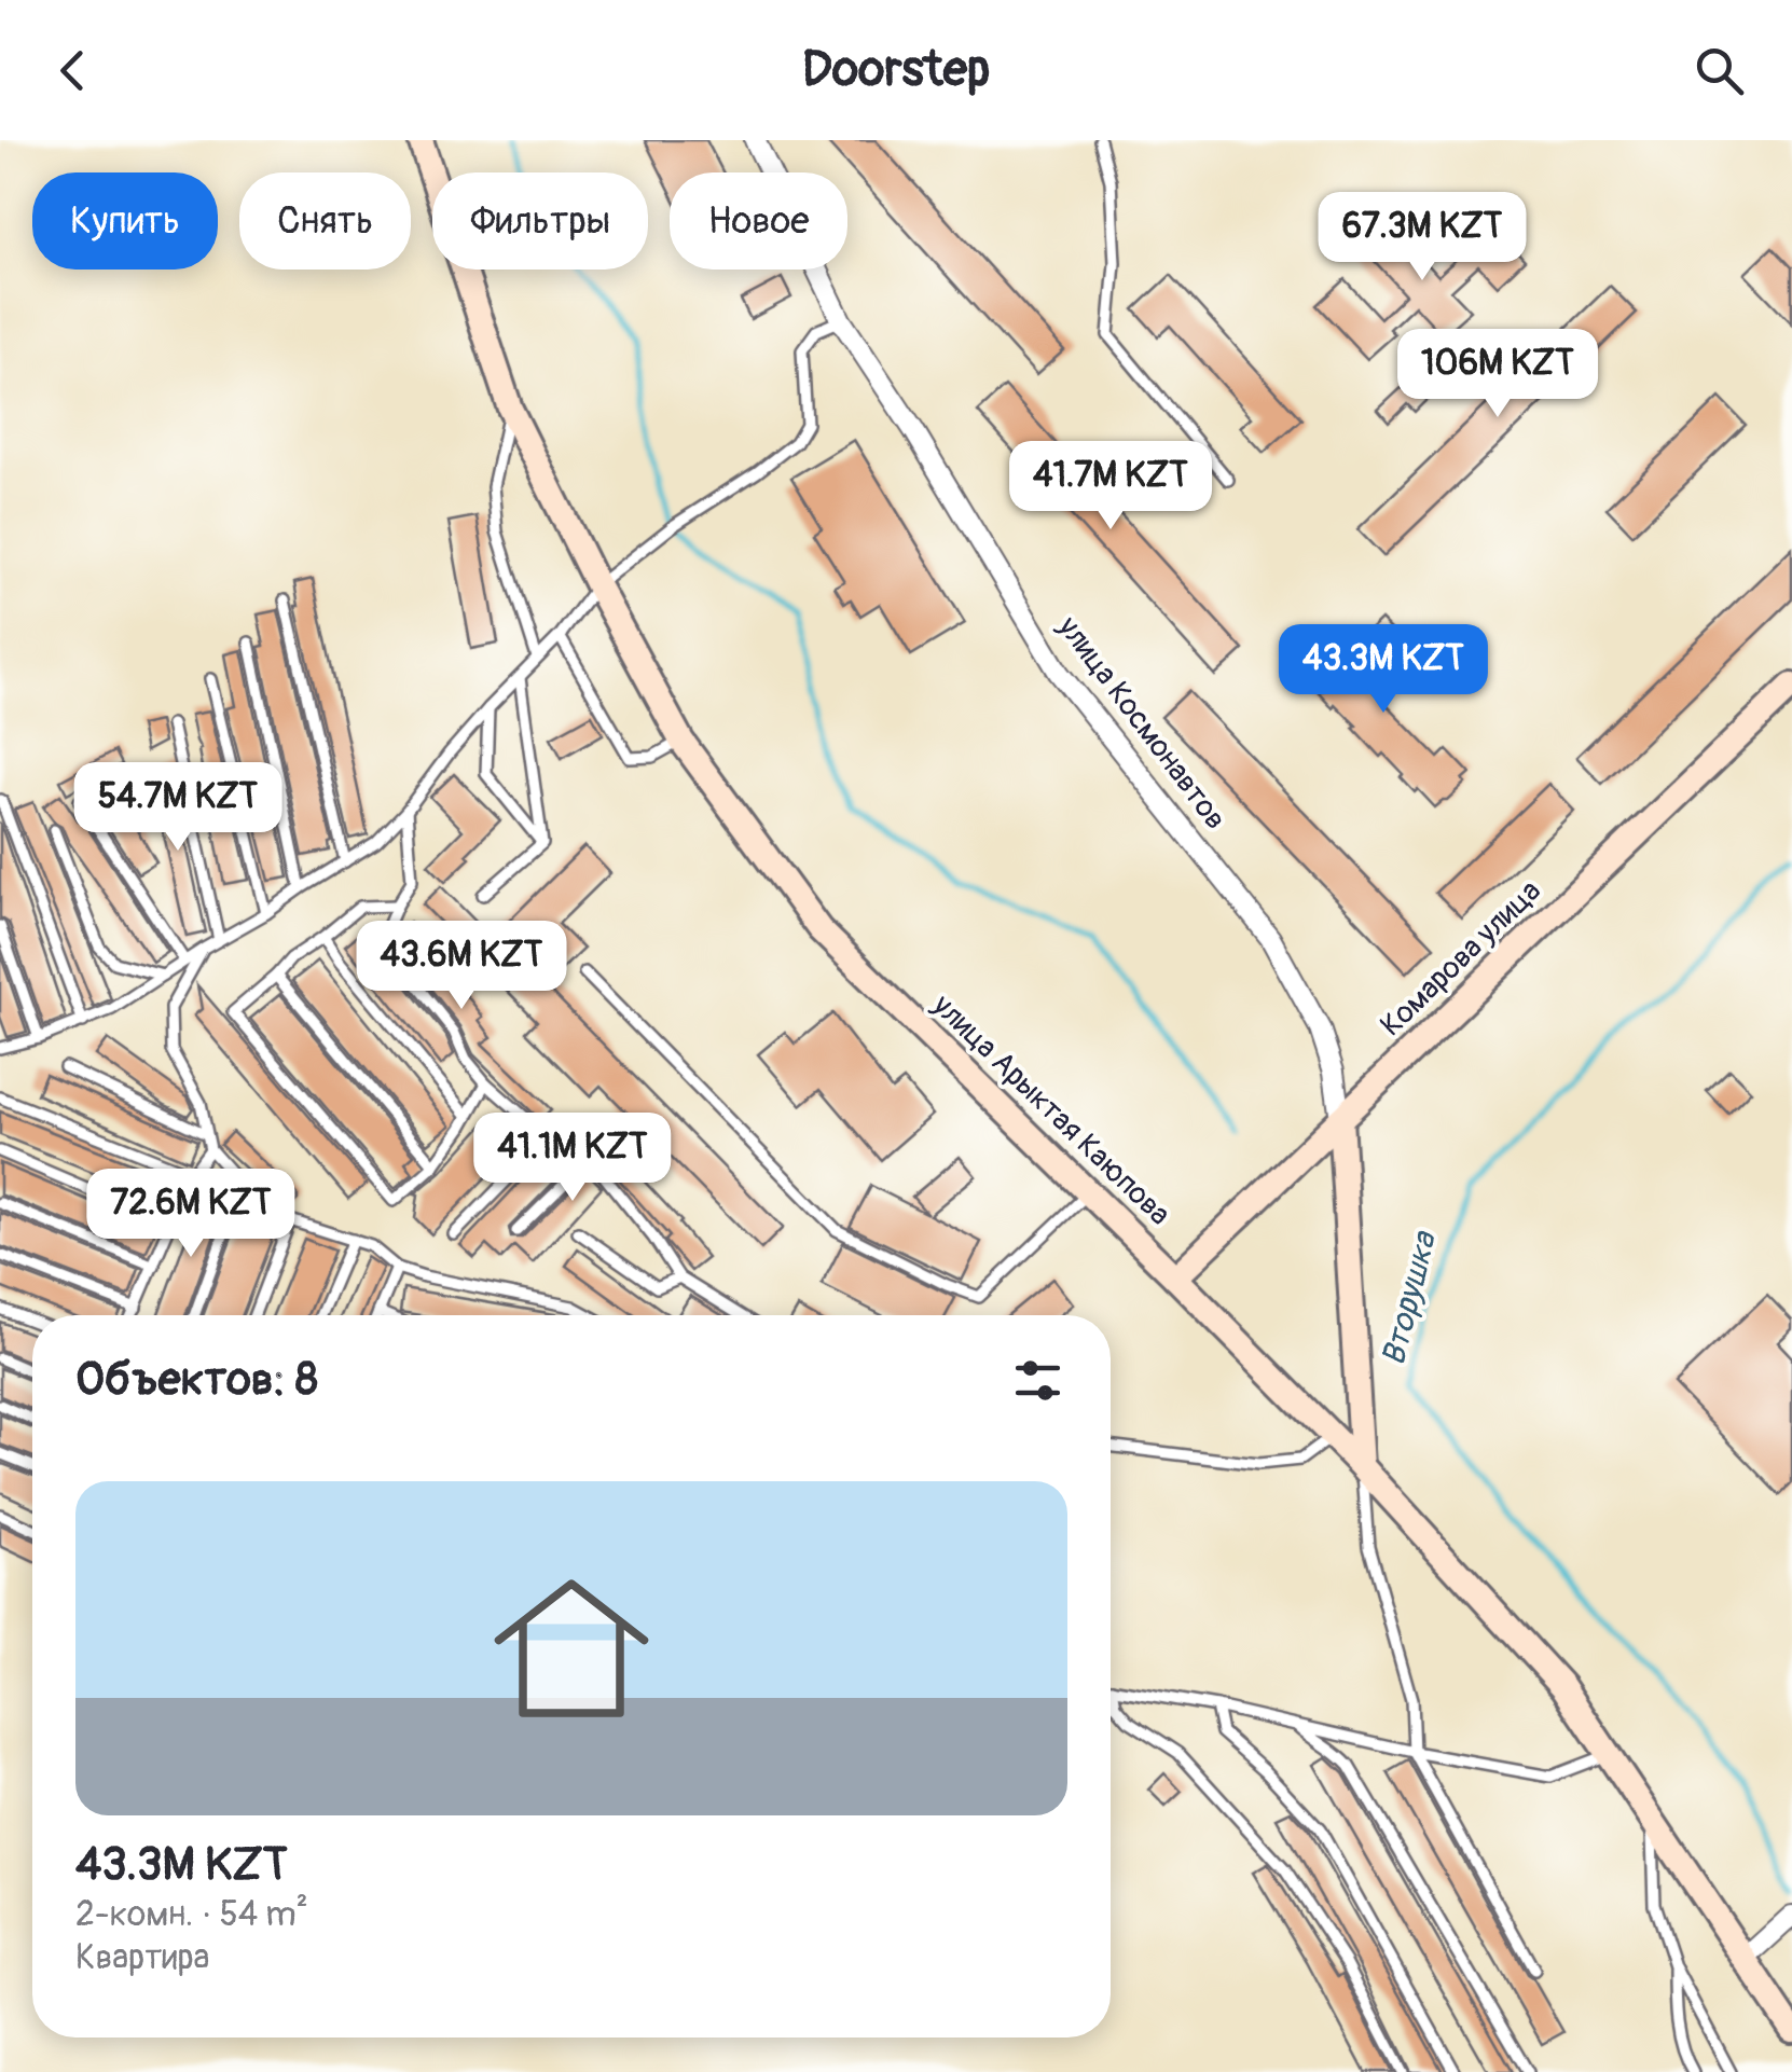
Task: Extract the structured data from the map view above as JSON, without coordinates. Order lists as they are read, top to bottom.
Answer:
{
  "streets": {
    "street": ["улица Космонавтов", "Комарова улица", "улица Арыктая Каюпова"]
  },
  "crossings": [
    ["улица Космонавтов", "Комарова улица"],
    ["Комарова улица", "улица Арыктая Каюпова"]
  ],
  "water": ["Вторушка"],
  "page": {
    "header": "Doorstep",
    "chip": [
      "Купить",
      "Снять",
      "Фильтры",
      "Новое"
    ],
    "price": [
      "67.3M KZT",
      "106M KZT",
      "41.7M KZT",
      "43.3M KZT",
      "54.7M KZT",
      "43.6M KZT",
      "41.1M KZT",
      "72.6M KZT"
    ],
    "heading": "Объектов: 8",
    "list": [
      {
        "name": "43.3M KZT",
        "note": "2-комн. · 54 m² · Квартира"
      }
    ]
  }
}
